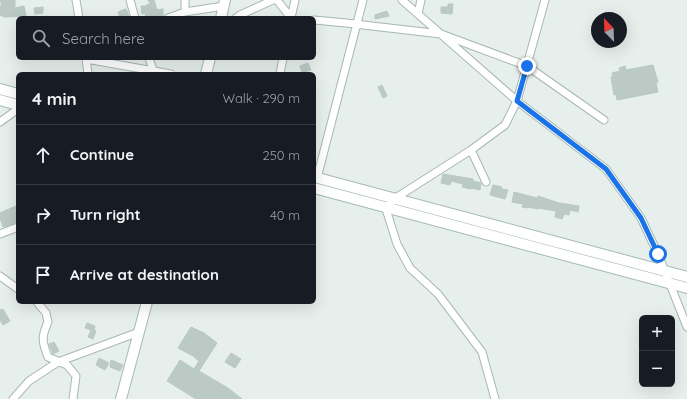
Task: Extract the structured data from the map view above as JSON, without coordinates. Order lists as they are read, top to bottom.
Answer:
{
  "north": "top left",
  "page": {
    "search": "Search here",
    "heading": ["4 min", "Walk · 290 m"],
    "list": [
      ["Continue", "250 m"],
      ["Turn right", "40 m"],
      "Arrive at destination"
    ],
    "map_buttons": ["+", "−"]
  }
}
